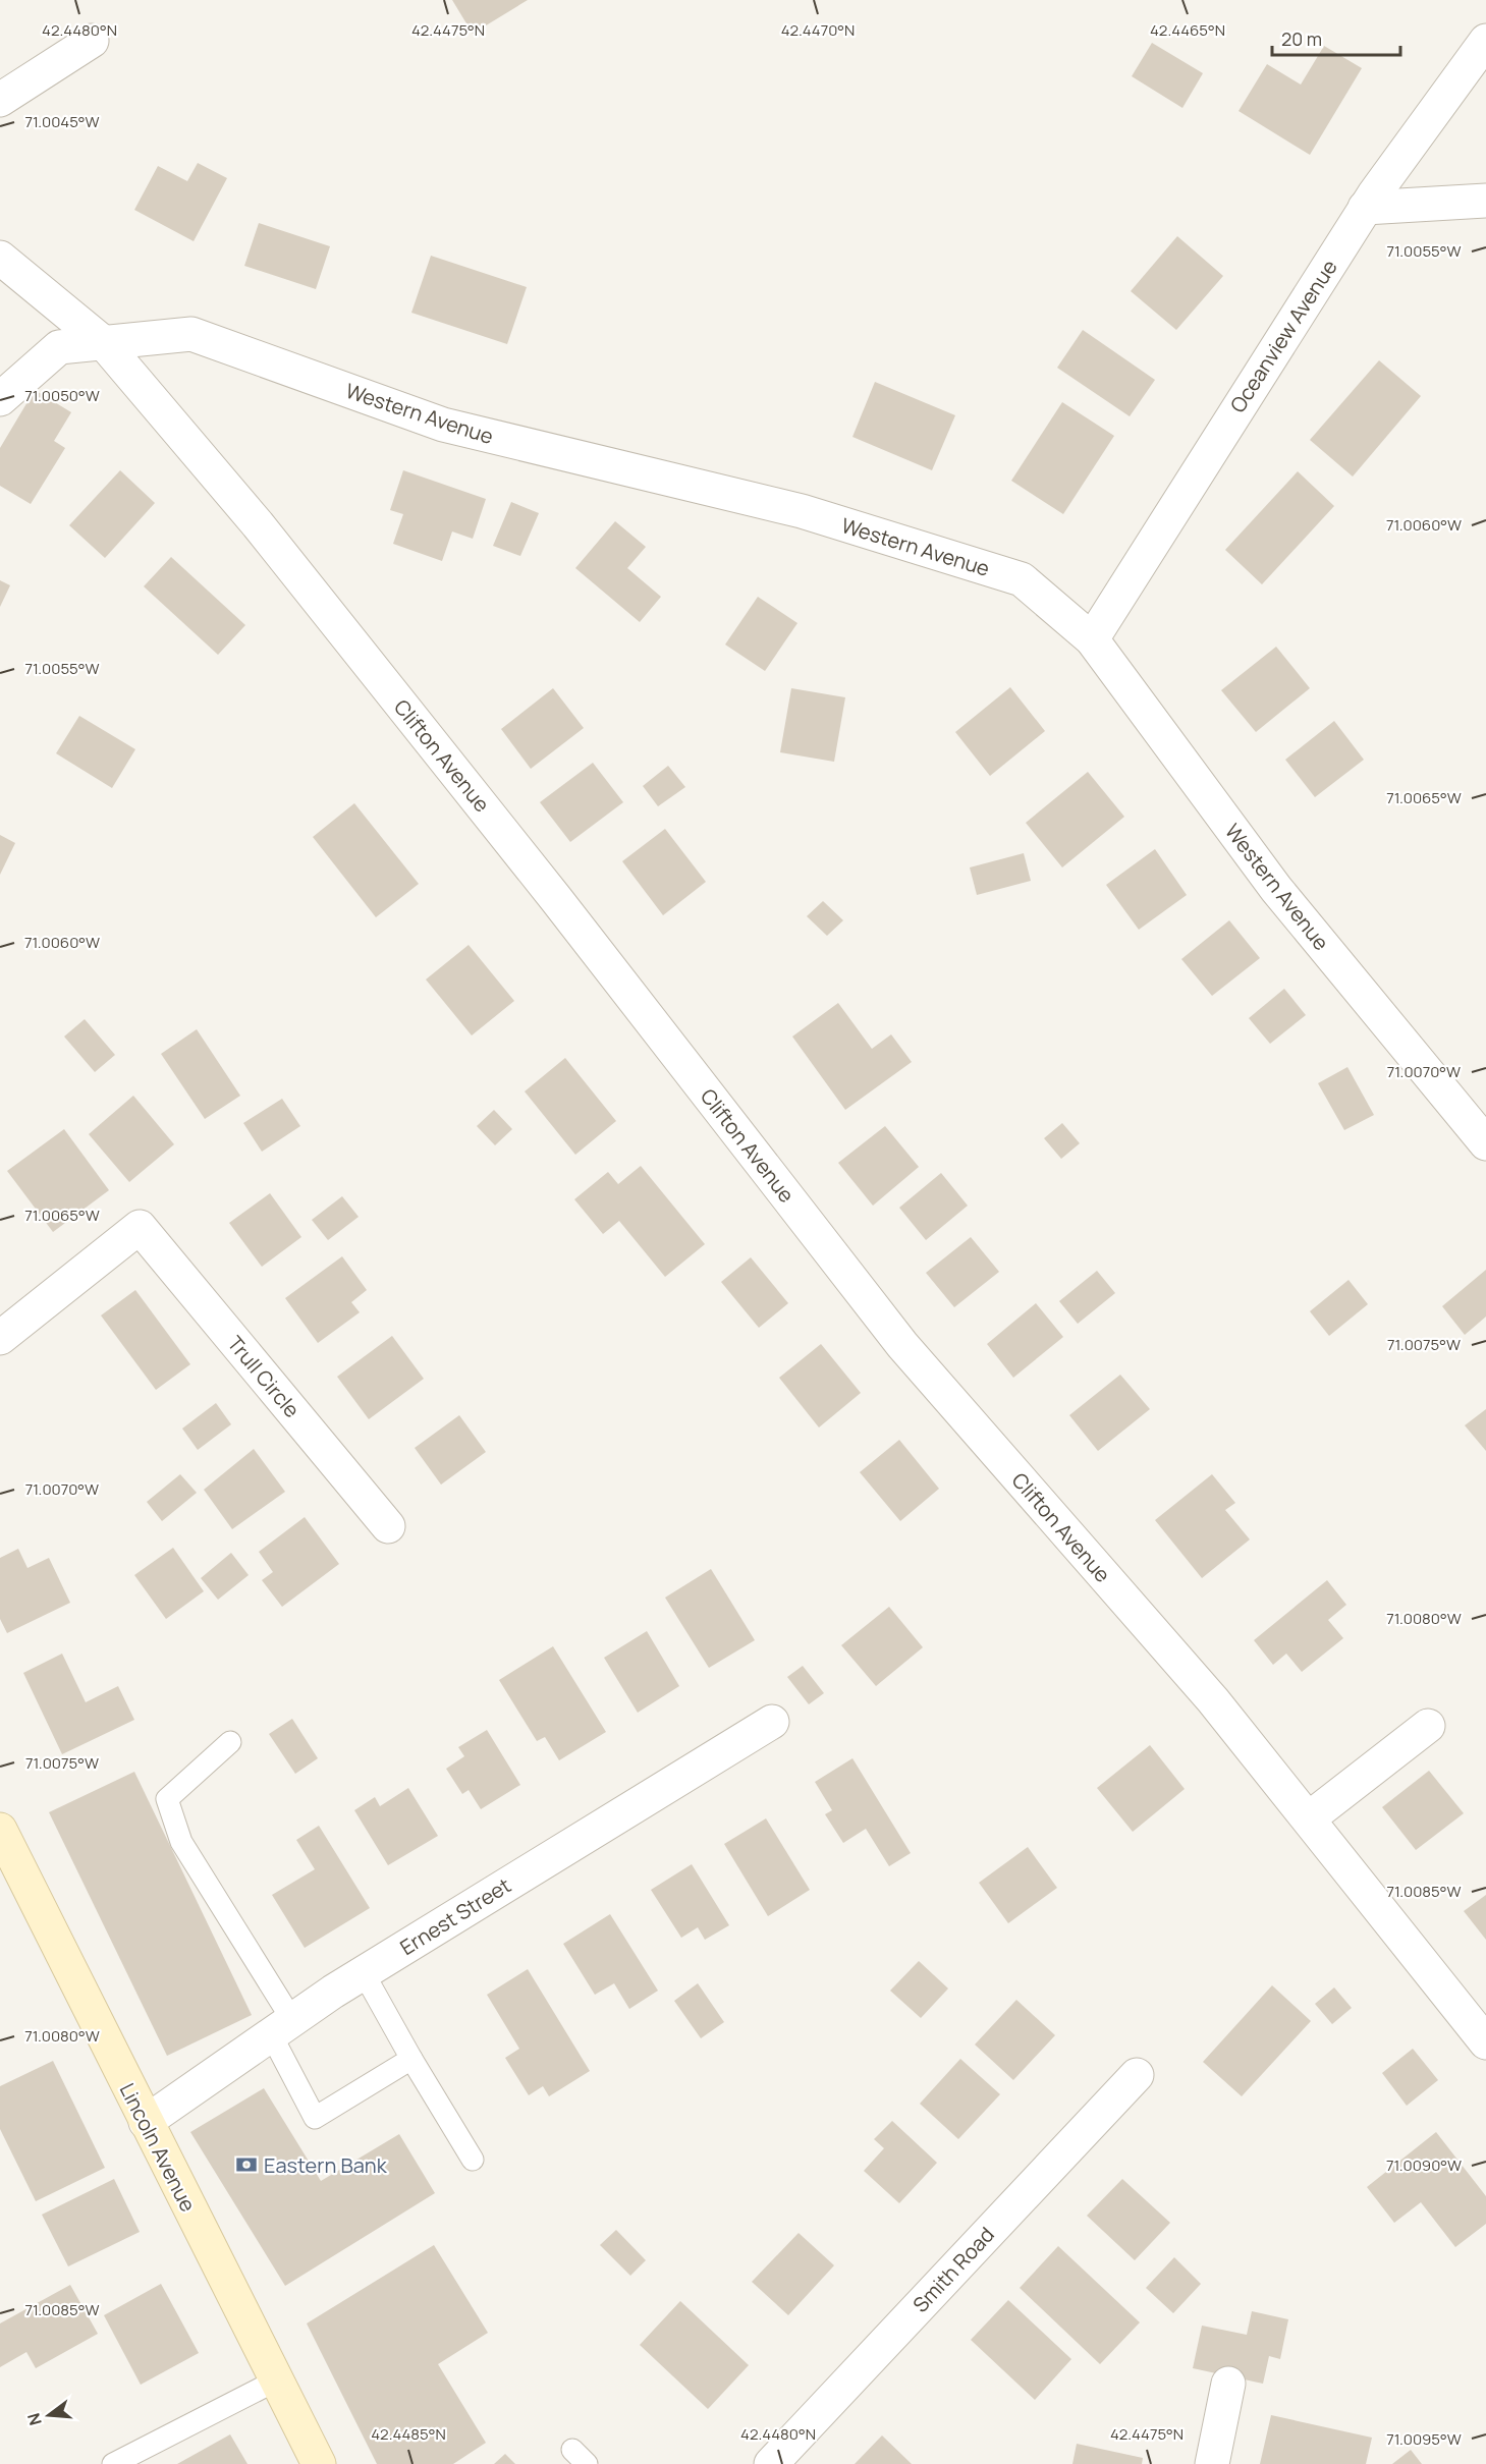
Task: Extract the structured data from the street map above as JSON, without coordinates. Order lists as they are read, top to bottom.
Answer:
{
  "streets": {
    "main road": ["Lincoln Avenue"],
    "street": [
      "Oceanview Avenue",
      "Western Avenue",
      "Clifton Avenue",
      "Trull Circle",
      "Ernest Street",
      "Smith Road"
    ]
  },
  "crossings": [
    ["Oceanview Avenue", "Western Avenue"],
    ["Western Avenue", "Clifton Avenue"],
    ["Ernest Street", "Lincoln Avenue"]
  ],
  "places": {
    "bank": ["Eastern Bank"]
  },
  "scale_bar": "20 m",
  "north": "left",
  "coordinates": [
    "42.4480°N",
    "42.4475°N",
    "42.4470°N",
    "42.4465°N",
    "71.0045°W",
    "71.0055°W",
    "71.0050°W",
    "71.0060°W",
    "71.0065°W",
    "71.0070°W",
    "71.0075°W",
    "71.0080°W",
    "71.0085°W",
    "71.0090°W",
    "42.4485°N",
    "71.0095°W"
  ]
}
